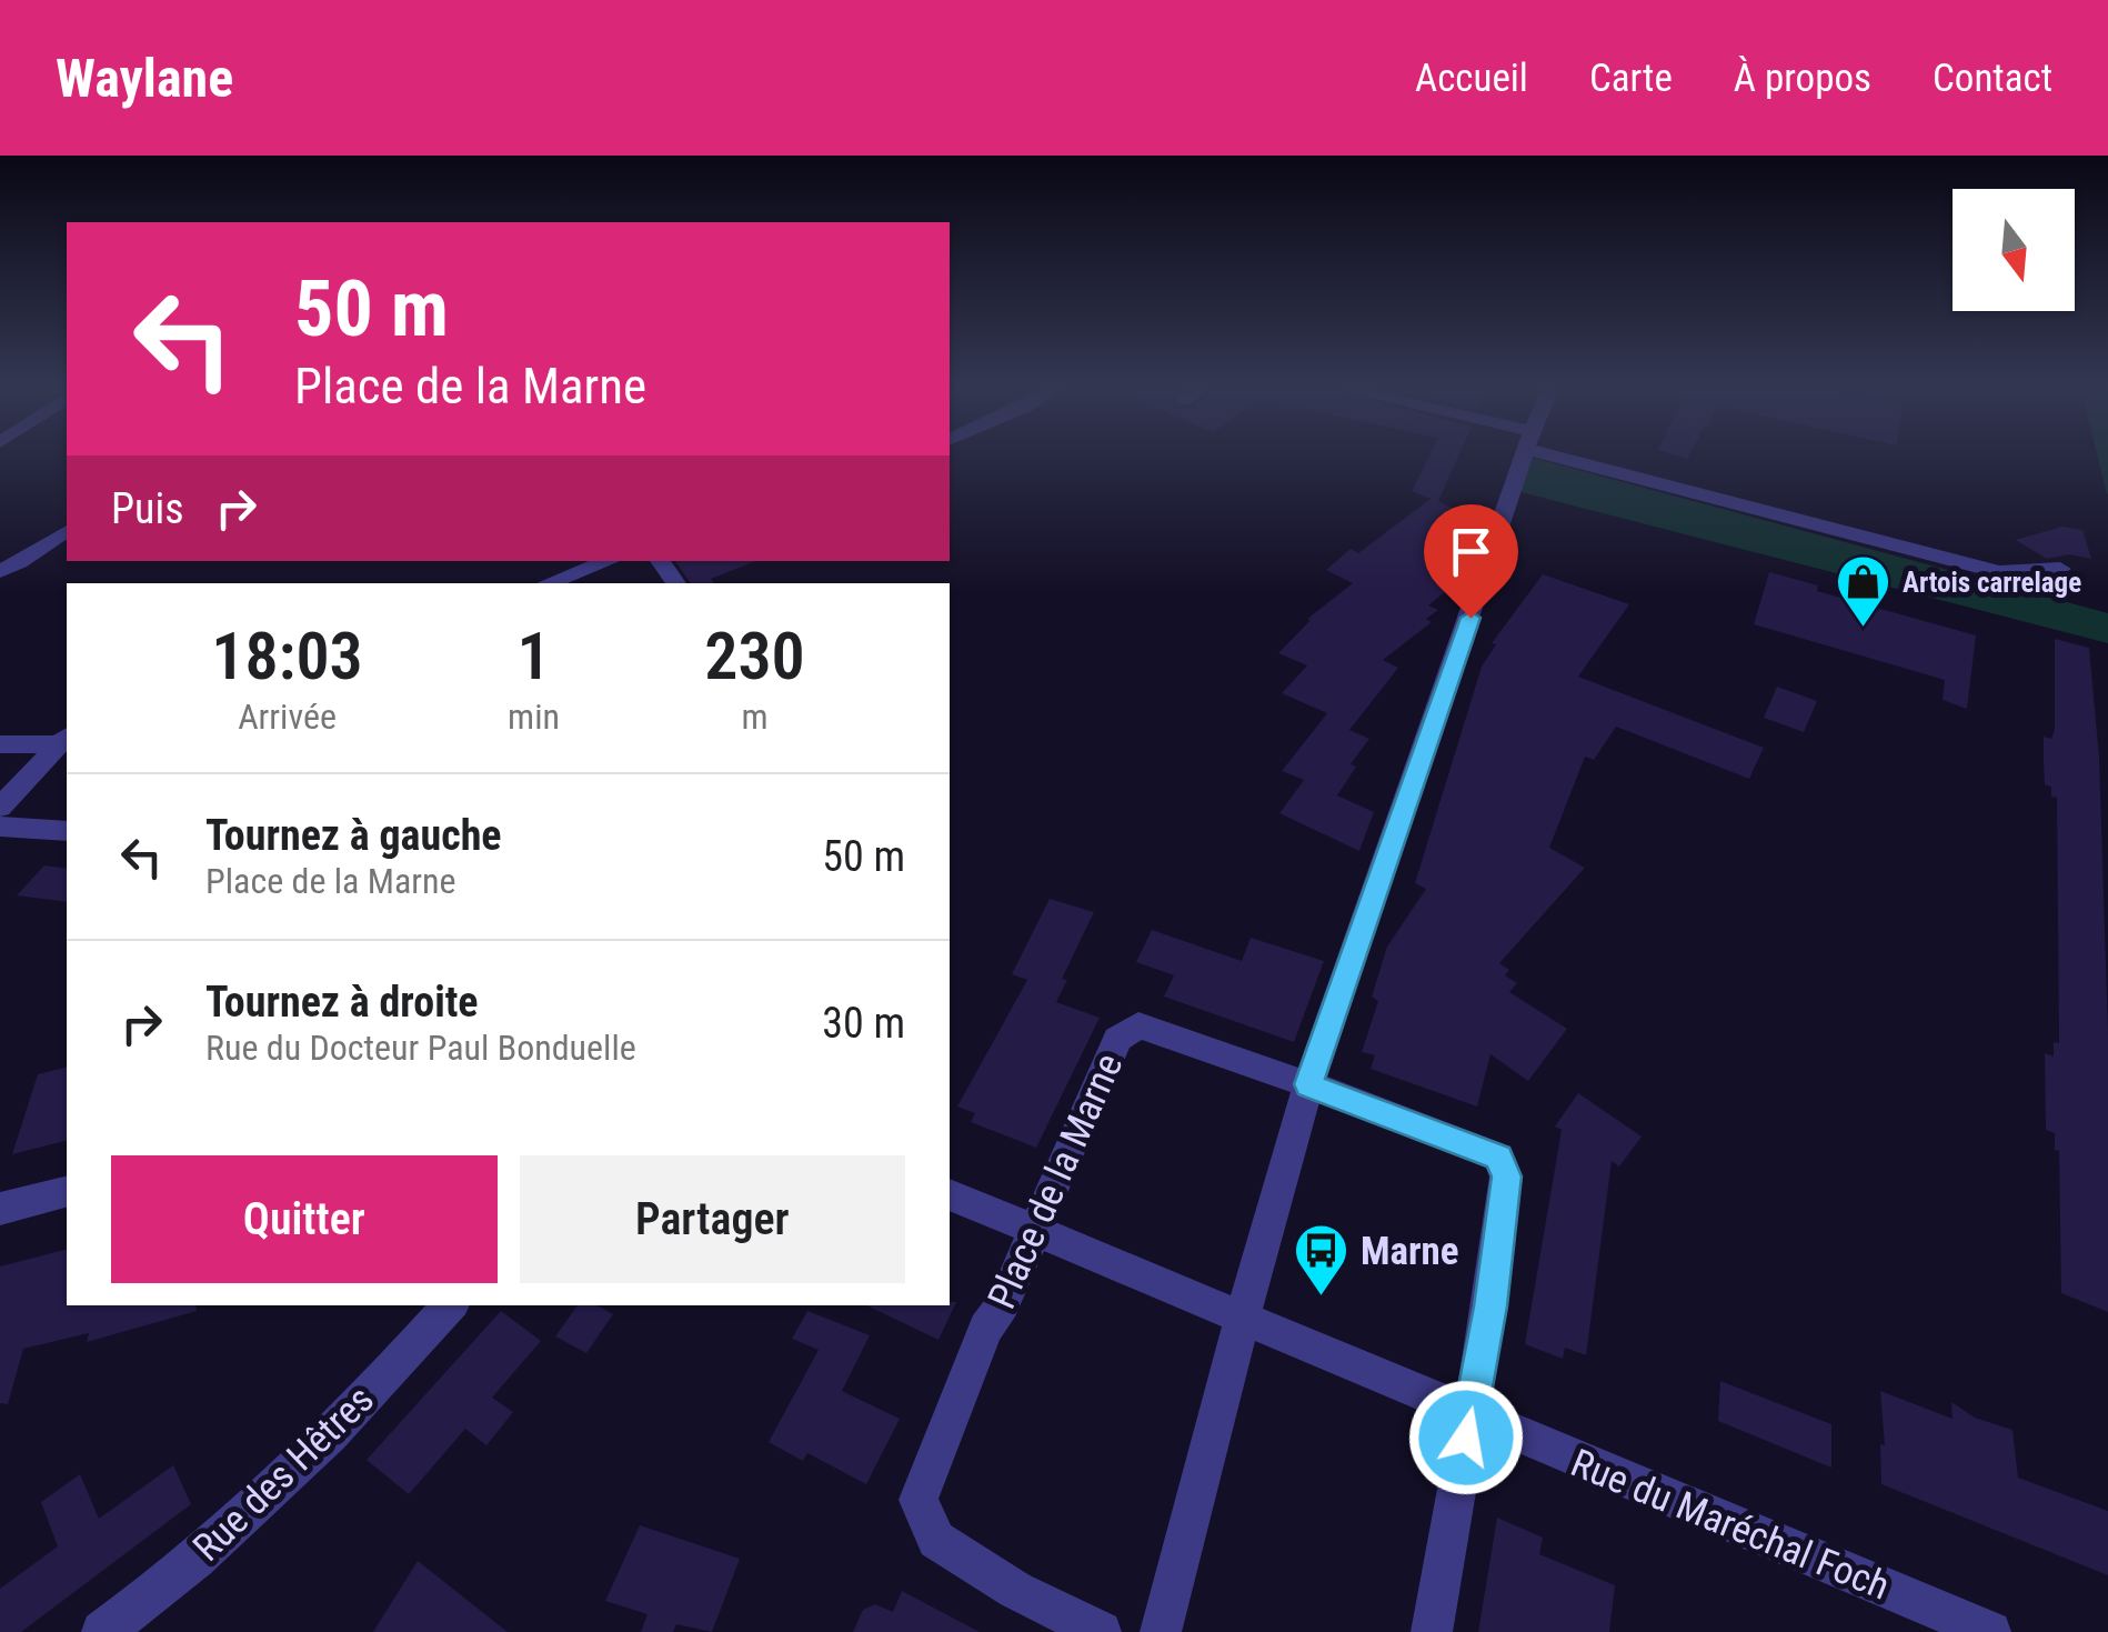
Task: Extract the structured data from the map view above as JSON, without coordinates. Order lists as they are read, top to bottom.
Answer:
{
  "streets": {
    "street": ["Place de la Marne", "Rue des Hêtres", "Rue du Maréchal Foch"]
  },
  "crossings": [
    ["Place de la Marne", "Rue du Maréchal Foch"]
  ],
  "places": {
    "shop": ["Artois carrelage"],
    "bus stop": ["Marne"]
  },
  "north": "bottom",
  "page": {
    "header": "Waylane",
    "nav": [
      "Accueil",
      "Carte",
      "À propos",
      "Contact"
    ],
    "turn": ["50 m", "Place de la Marne"],
    "then": "Puis",
    "eta": [
      "18:03",
      "Arrivée",
      "1",
      "min",
      "230",
      "m"
    ],
    "list": [
      {
        "name": "Tournez à gauche",
        "note": "Place de la Marne",
        "value": "50 m"
      },
      {
        "name": "Tournez à droite",
        "note": "Rue du Docteur Paul Bonduelle",
        "value": "30 m"
      }
    ],
    "buttons": ["Quitter", "Partager"]
  }
}
